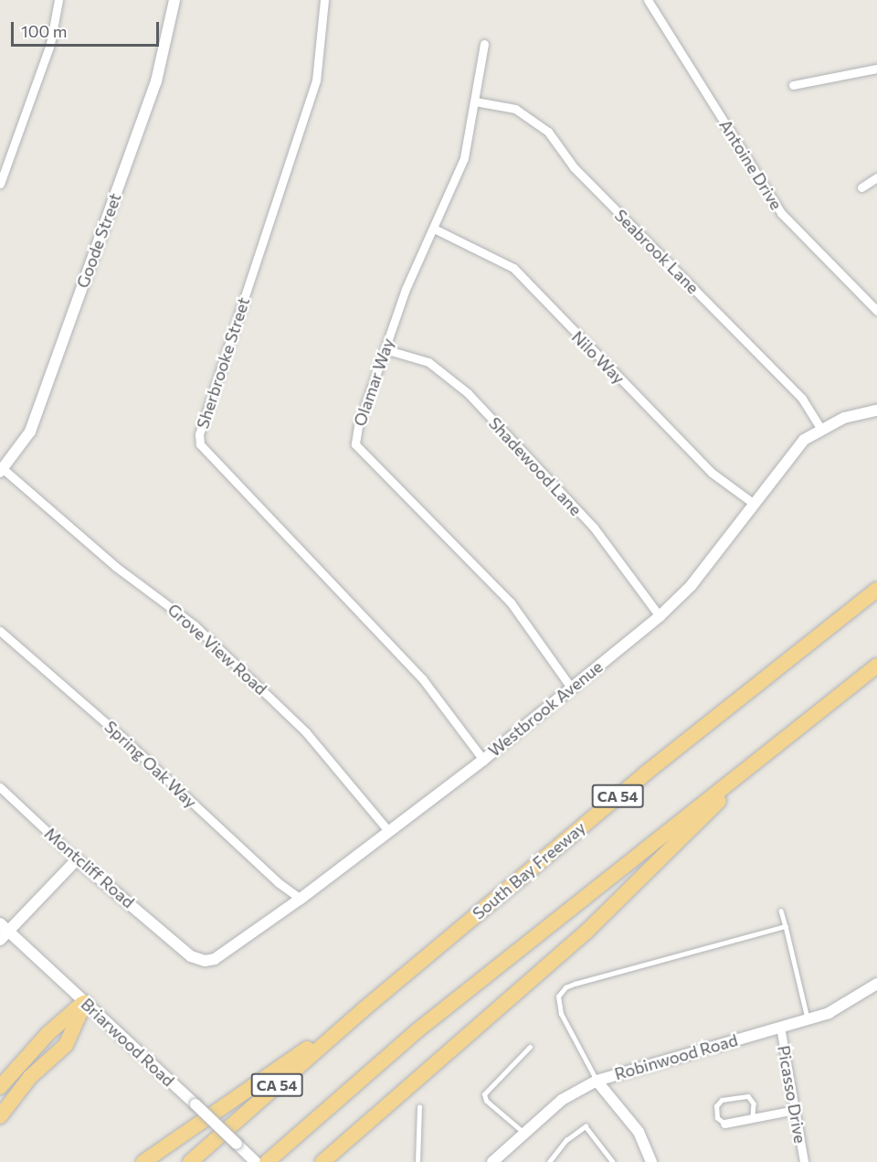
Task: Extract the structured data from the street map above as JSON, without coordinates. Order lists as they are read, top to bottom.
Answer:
{
  "streets": {
    "highway": ["CA 54", "South Bay Freeway"],
    "street": [
      "Antoine Drive",
      "Goode Street",
      "Seabrook Lane",
      "Nilo Way",
      "Sherbrooke Street",
      "Olamar Way",
      "Shadewood Lane",
      "Grove View Road",
      "Westbrook Avenue",
      "Spring Oak Way",
      "Montcliff Road",
      "Briarwood Road",
      "Robinwood Road",
      "Picasso Drive"
    ]
  },
  "crossings": [
    ["Goode Street", "Grove View Road"],
    ["Seabrook Lane", "Olamar Way"],
    ["Seabrook Lane", "Westbrook Avenue"],
    ["Nilo Way", "Olamar Way"],
    ["Nilo Way", "Westbrook Avenue"],
    ["Sherbrooke Street", "Westbrook Avenue"],
    ["Olamar Way", "Shadewood Lane"],
    ["Olamar Way", "Westbrook Avenue"],
    ["Shadewood Lane", "Westbrook Avenue"],
    ["Grove View Road", "Westbrook Avenue"],
    ["Westbrook Avenue", "Spring Oak Way"],
    ["Westbrook Avenue", "Montcliff Road"],
    ["Robinwood Road", "Picasso Drive"]
  ],
  "scale_bar": "100 m"
}
